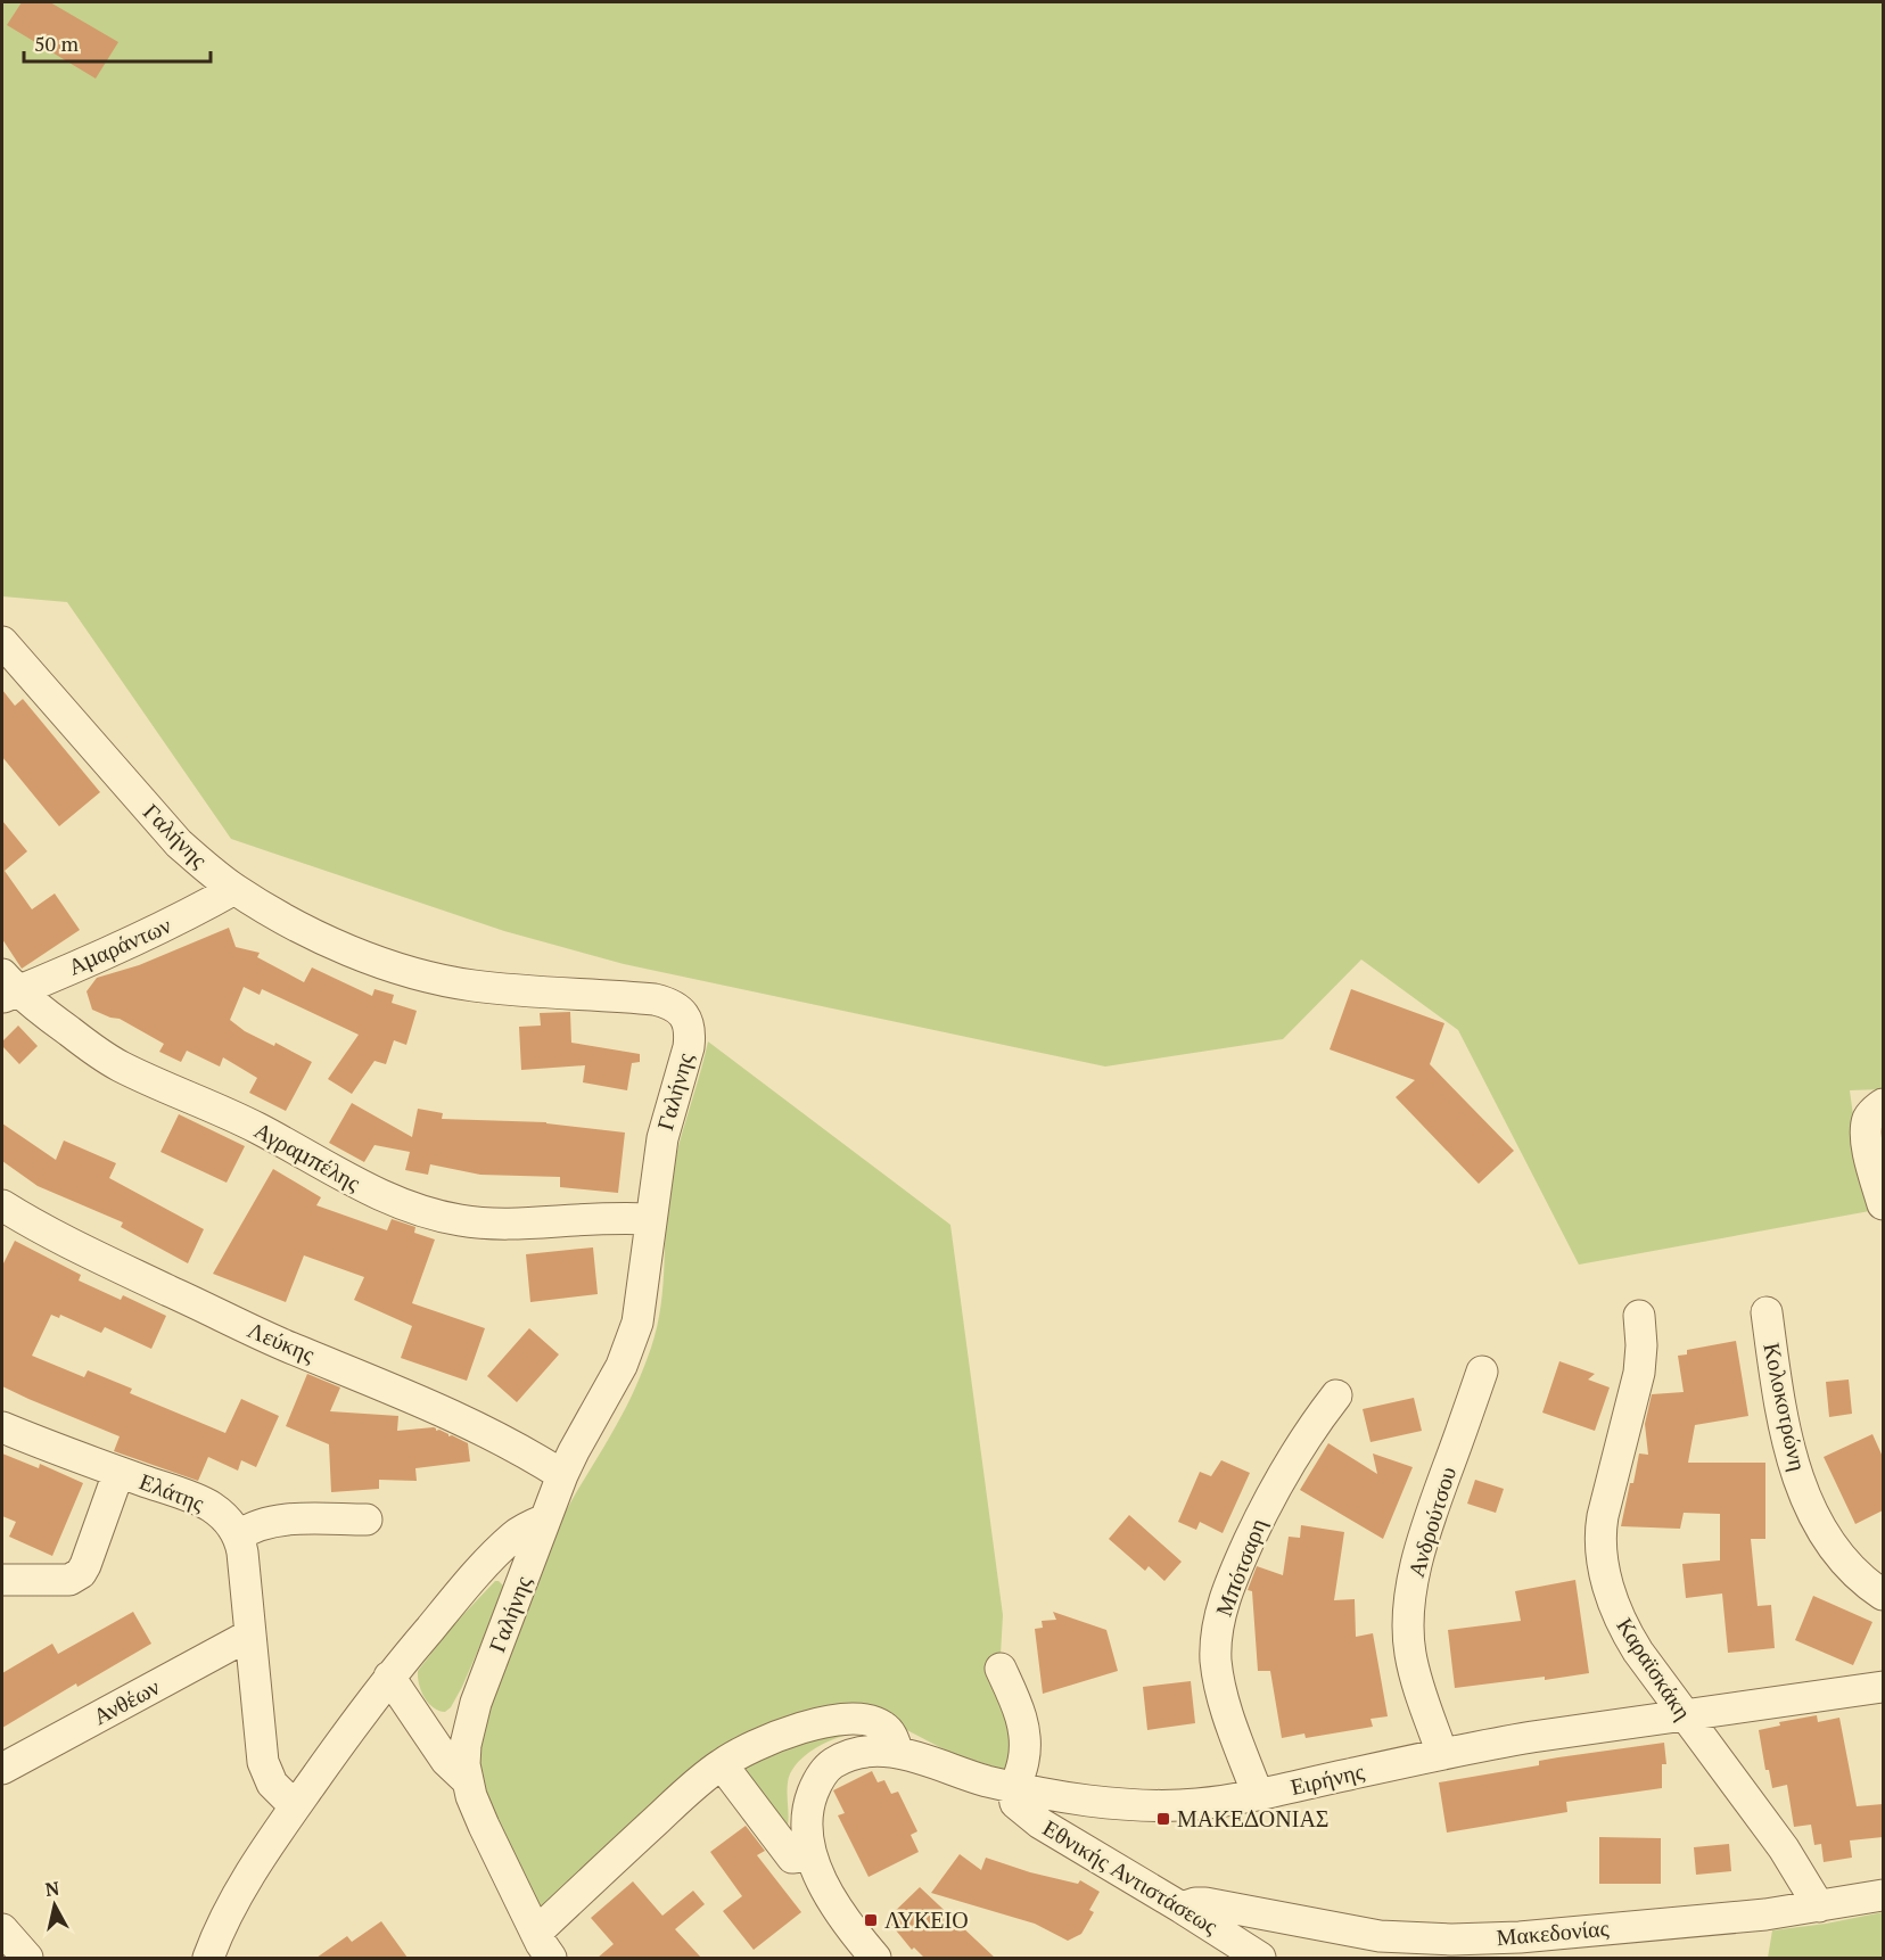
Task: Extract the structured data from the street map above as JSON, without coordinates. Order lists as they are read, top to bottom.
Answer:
{
  "streets": {
    "street": [
      "Γαλήνης",
      "Αμαράντων",
      "Αγραμπέλης",
      "Λεύκης",
      "Κολοκοτρώνη",
      "Ελάτης",
      "Ανδρούτσου",
      "Μπότσαρη",
      "Καραϊσκάκη",
      "Ανθέων",
      "Ειρήνης",
      "Εθνικής Αντιστάσεως",
      "Μακεδονίας"
    ]
  },
  "crossings": [
    ["Γαλήνης", "Αμαράντων"],
    ["Γαλήνης", "Αγραμπέλης"],
    ["Γαλήνης", "Λεύκης"],
    ["Αμαράντων", "Αγραμπέλης"],
    ["Ανδρούτσου", "Ειρήνης"],
    ["Μπότσαρη", "Ειρήνης"],
    ["Καραϊσκάκη", "Ειρήνης"],
    ["Καραϊσκάκη", "Μακεδονίας"],
    ["Ειρήνης", "Εθνικής Αντιστάσεως"],
    ["Εθνικής Αντιστάσεως", "Μακεδονίας"]
  ],
  "places": {
    "transit": ["ΜΑΚΕΔΟΝΙΑΣ", "ΛΥΚΕΙΟ"]
  },
  "scale_bar": "50 m",
  "north": "top"
}
